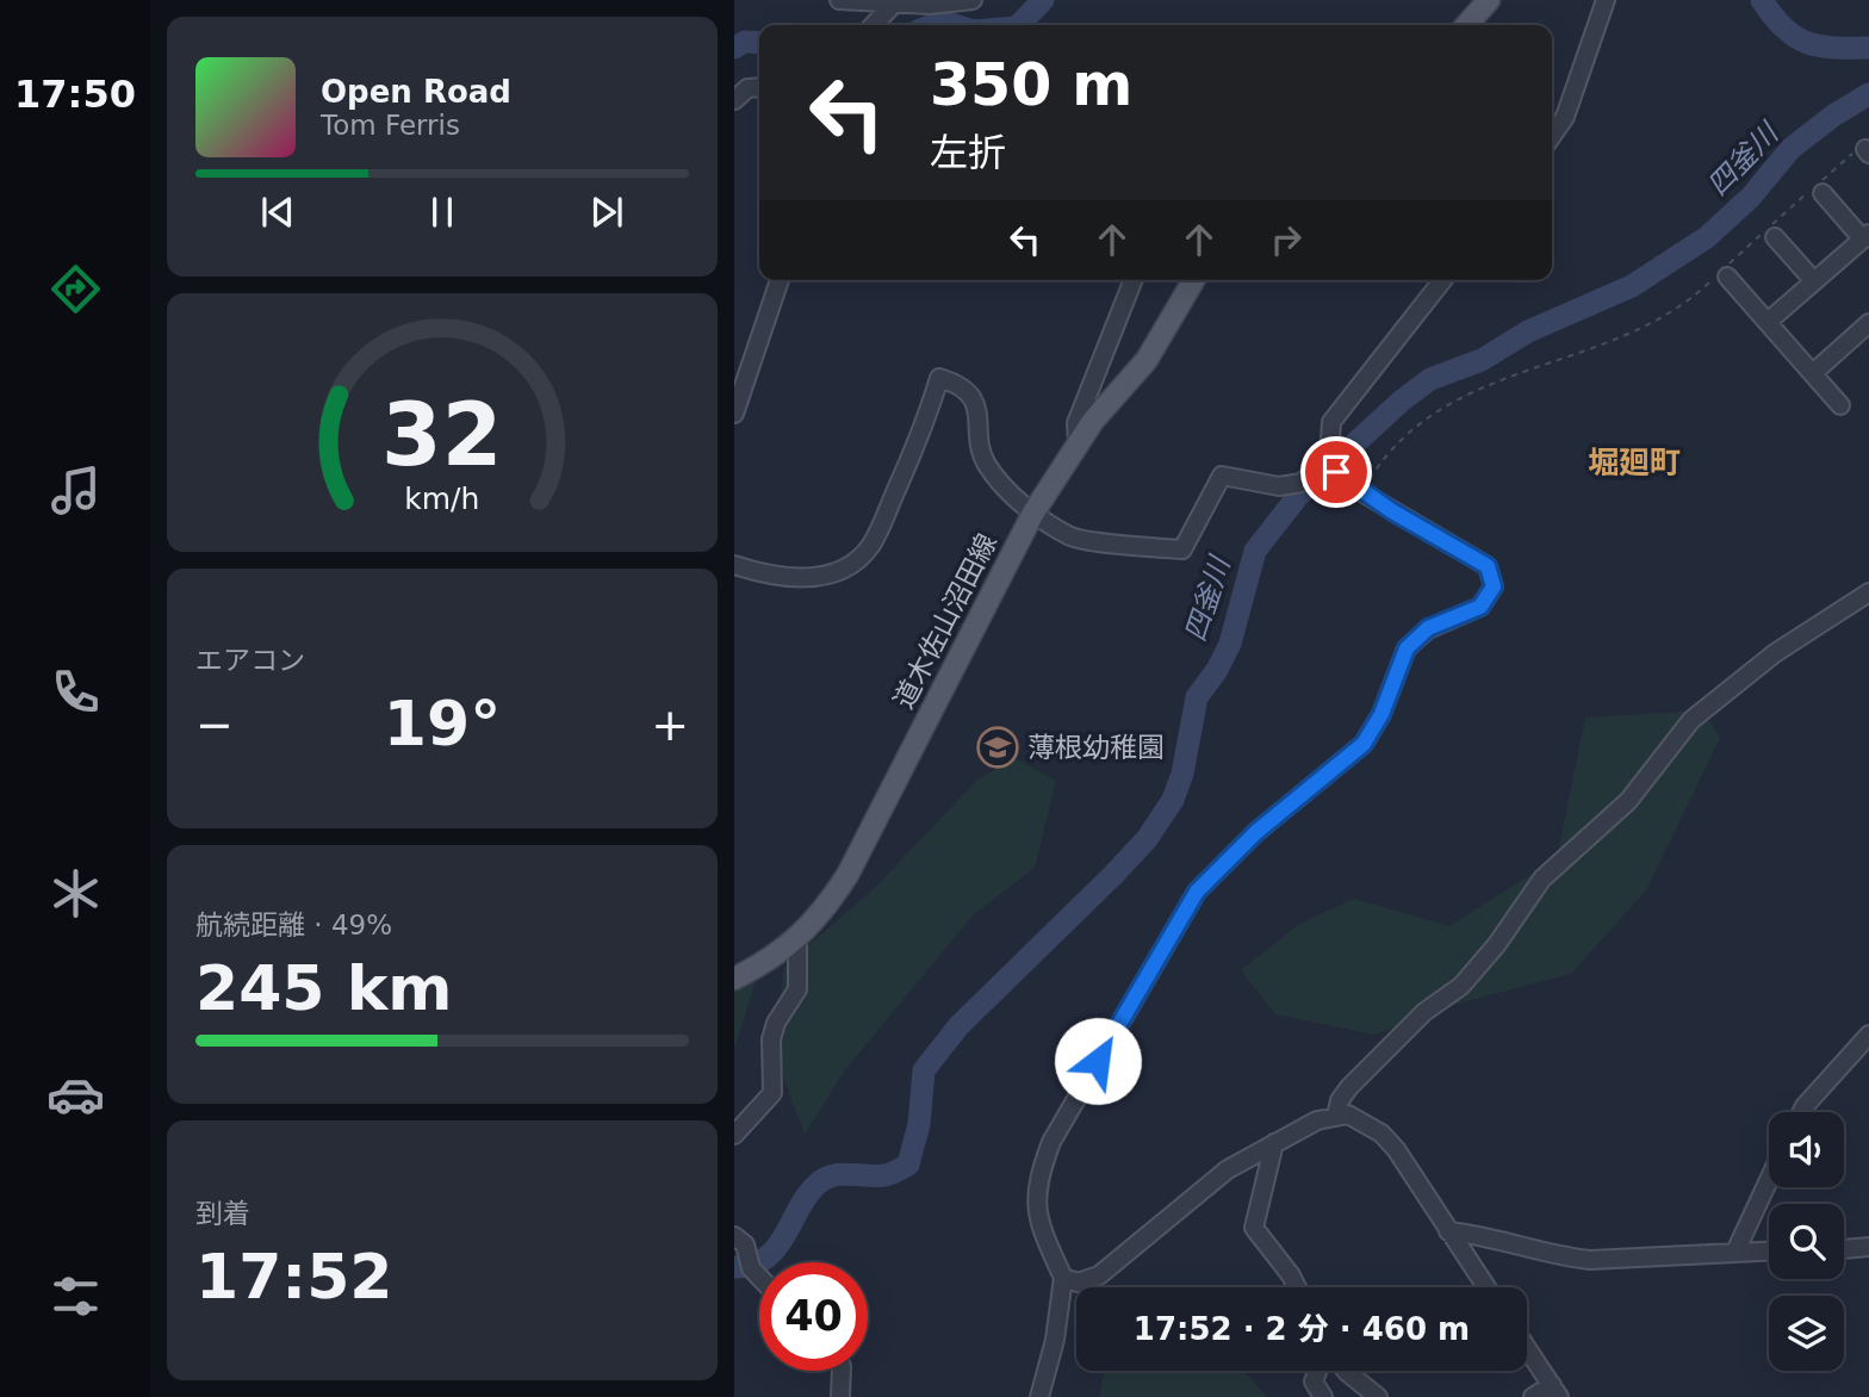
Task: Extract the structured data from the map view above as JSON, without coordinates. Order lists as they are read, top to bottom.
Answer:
{
  "streets": {
    "main road": ["道木佐山沼田線"]
  },
  "districts": ["堀廻町"],
  "water": ["四釜川"],
  "places": {
    "school or university": ["薄根幼稚園"]
  },
  "page": {
    "tabs": "17:50",
    "turn": ["350 m", "左折"],
    "song": ["Open Road", "Tom Ferris"],
    "tile": [
      "エアコン",
      ["航続距離 · 49%", "245 km"],
      ["到着", "17:52"]
    ],
    "heat": ["−", "19°", "+"],
    "limit": "40",
    "trip": "17:52 · 2 分 · 460 m",
    "gauge": ["32", "km/h"]
  }
}
